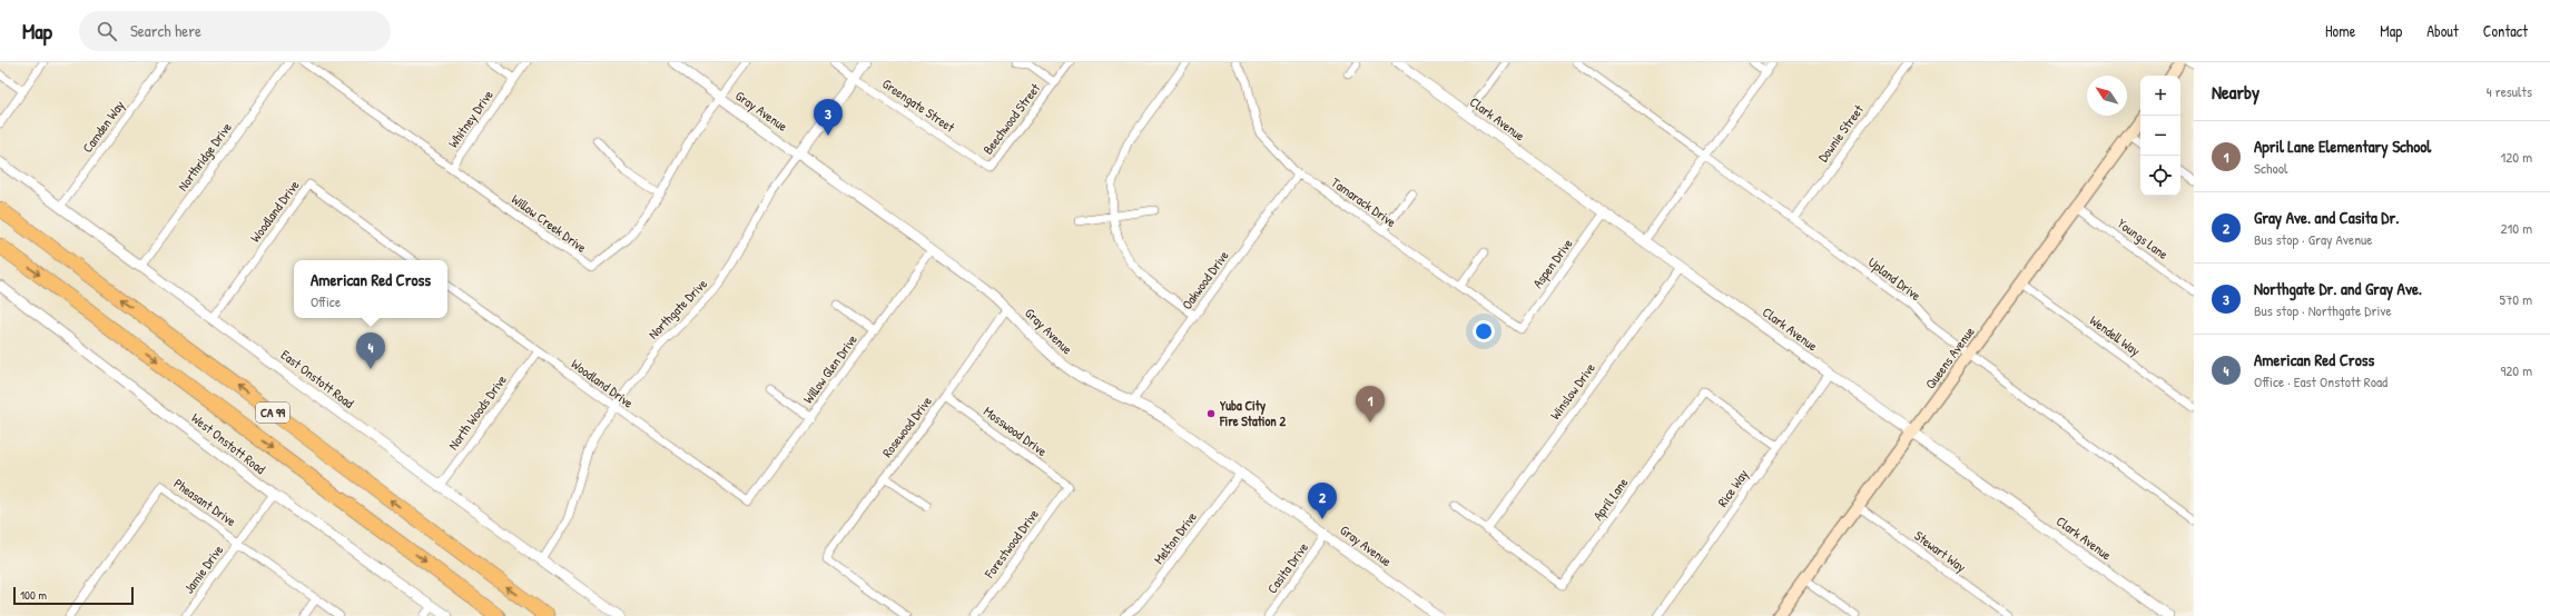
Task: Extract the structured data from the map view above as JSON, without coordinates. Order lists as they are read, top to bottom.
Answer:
{
  "streets": {
    "highway": ["CA 99"],
    "main road": ["Queens Avenue"],
    "street": [
      "Greengate Street",
      "Gray Avenue",
      "Whitney Drive",
      "Beechwood Street",
      "Clark Avenue",
      "Camden Way",
      "Downie Street",
      "Northridge Drive",
      "Tamarack Drive",
      "Woodland Drive",
      "Willow Creek Drive",
      "Youngs Lane",
      "Aspen Drive",
      "Upland Drive",
      "Oakwood Drive",
      "Northgate Drive",
      "Wendell Way",
      "Willow Glen Drive",
      "East Onstott Road",
      "Winslow Drive",
      "North Woods Drive",
      "Rosewood Drive",
      "Mosswood Drive",
      "West Onstott Road",
      "Rice Way",
      "April Lane",
      "Pheasant Drive",
      "Melton Drive",
      "Forestwood Drive",
      "Stewart Way",
      "Casita Drive",
      "Jamie Drive"
    ]
  },
  "crossings": [
    ["Greengate Street", "Beechwood Street"],
    ["Greengate Street", "Northgate Drive"],
    ["Gray Avenue", "Willow Creek Drive"],
    ["Gray Avenue", "Oakwood Drive"],
    ["Gray Avenue", "Northgate Drive"],
    ["Gray Avenue", "Willow Glen Drive"],
    ["Gray Avenue", "Rosewood Drive"],
    ["Gray Avenue", "Melton Drive"],
    ["Gray Avenue", "Casita Drive"],
    ["Whitney Drive", "Willow Creek Drive"],
    ["Clark Avenue", "Aspen Drive"],
    ["Clark Avenue", "Queens Avenue"],
    ["Clark Avenue", "Winslow Drive"],
    ["Clark Avenue", "Rice Way"],
    ["Camden Way", "East Onstott Road"],
    ["Downie Street", "Upland Drive"],
    ["Northridge Drive", "East Onstott Road"],
    ["Tamarack Drive", "Aspen Drive"],
    ["Tamarack Drive", "Oakwood Drive"],
    ["Woodland Drive", "Northgate Drive"],
    ["Woodland Drive", "Willow Glen Drive"],
    ["Woodland Drive", "East Onstott Road"],
    ["Woodland Drive", "North Woods Drive"],
    ["Youngs Lane", "Queens Avenue"],
    ["Upland Drive", "Queens Avenue"],
    ["Northgate Drive", "East Onstott Road"],
    ["Wendell Way", "Queens Avenue"],
    ["Queens Avenue", "Stewart Way"],
    ["East Onstott Road", "North Woods Drive"],
    ["Winslow Drive", "April Lane"],
    ["Rosewood Drive", "Mosswood Drive"],
    ["Mosswood Drive", "Forestwood Drive"],
    ["West Onstott Road", "Jamie Drive"],
    ["Rice Way", "April Lane"],
    ["Pheasant Drive", "Jamie Drive"]
  ],
  "places": ["Yuba City Fire Station 2"],
  "scale_bar": "100 m",
  "north": "top left",
  "page": {
    "header": "Map",
    "search": "Search here",
    "nav": [
      "Home",
      "Map",
      "About",
      "Contact"
    ],
    "heading": ["Nearby", "4 results"],
    "map_buttons": ["+", "−"],
    "pins": [
      "3",
      "4",
      "1",
      "2"
    ],
    "list": [
      {
        "mark": "1",
        "name": "April Lane Elementary School",
        "note": "School",
        "value": "120 m"
      },
      {
        "mark": "2",
        "name": "Gray Ave. and Casita Dr.",
        "note": "Bus stop · Gray Avenue",
        "value": "210 m"
      },
      {
        "mark": "3",
        "name": "Northgate Dr. and Gray Ave.",
        "note": "Bus stop · Northgate Drive",
        "value": "570 m"
      },
      {
        "mark": "4",
        "name": "American Red Cross",
        "note": "Office · East Onstott Road",
        "value": "920 m"
      }
    ],
    "popup": ["American Red Cross", "Office"],
    "scale": "100 m"
  }
}
